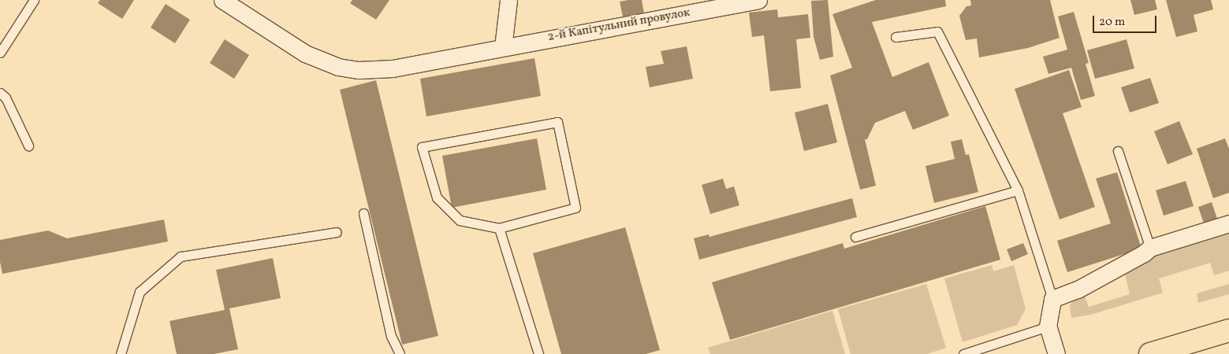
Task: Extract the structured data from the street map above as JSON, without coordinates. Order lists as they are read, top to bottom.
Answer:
{
  "streets": {
    "street": ["2-й Капітульний провулок"]
  },
  "scale_bar": "20 m"
}
